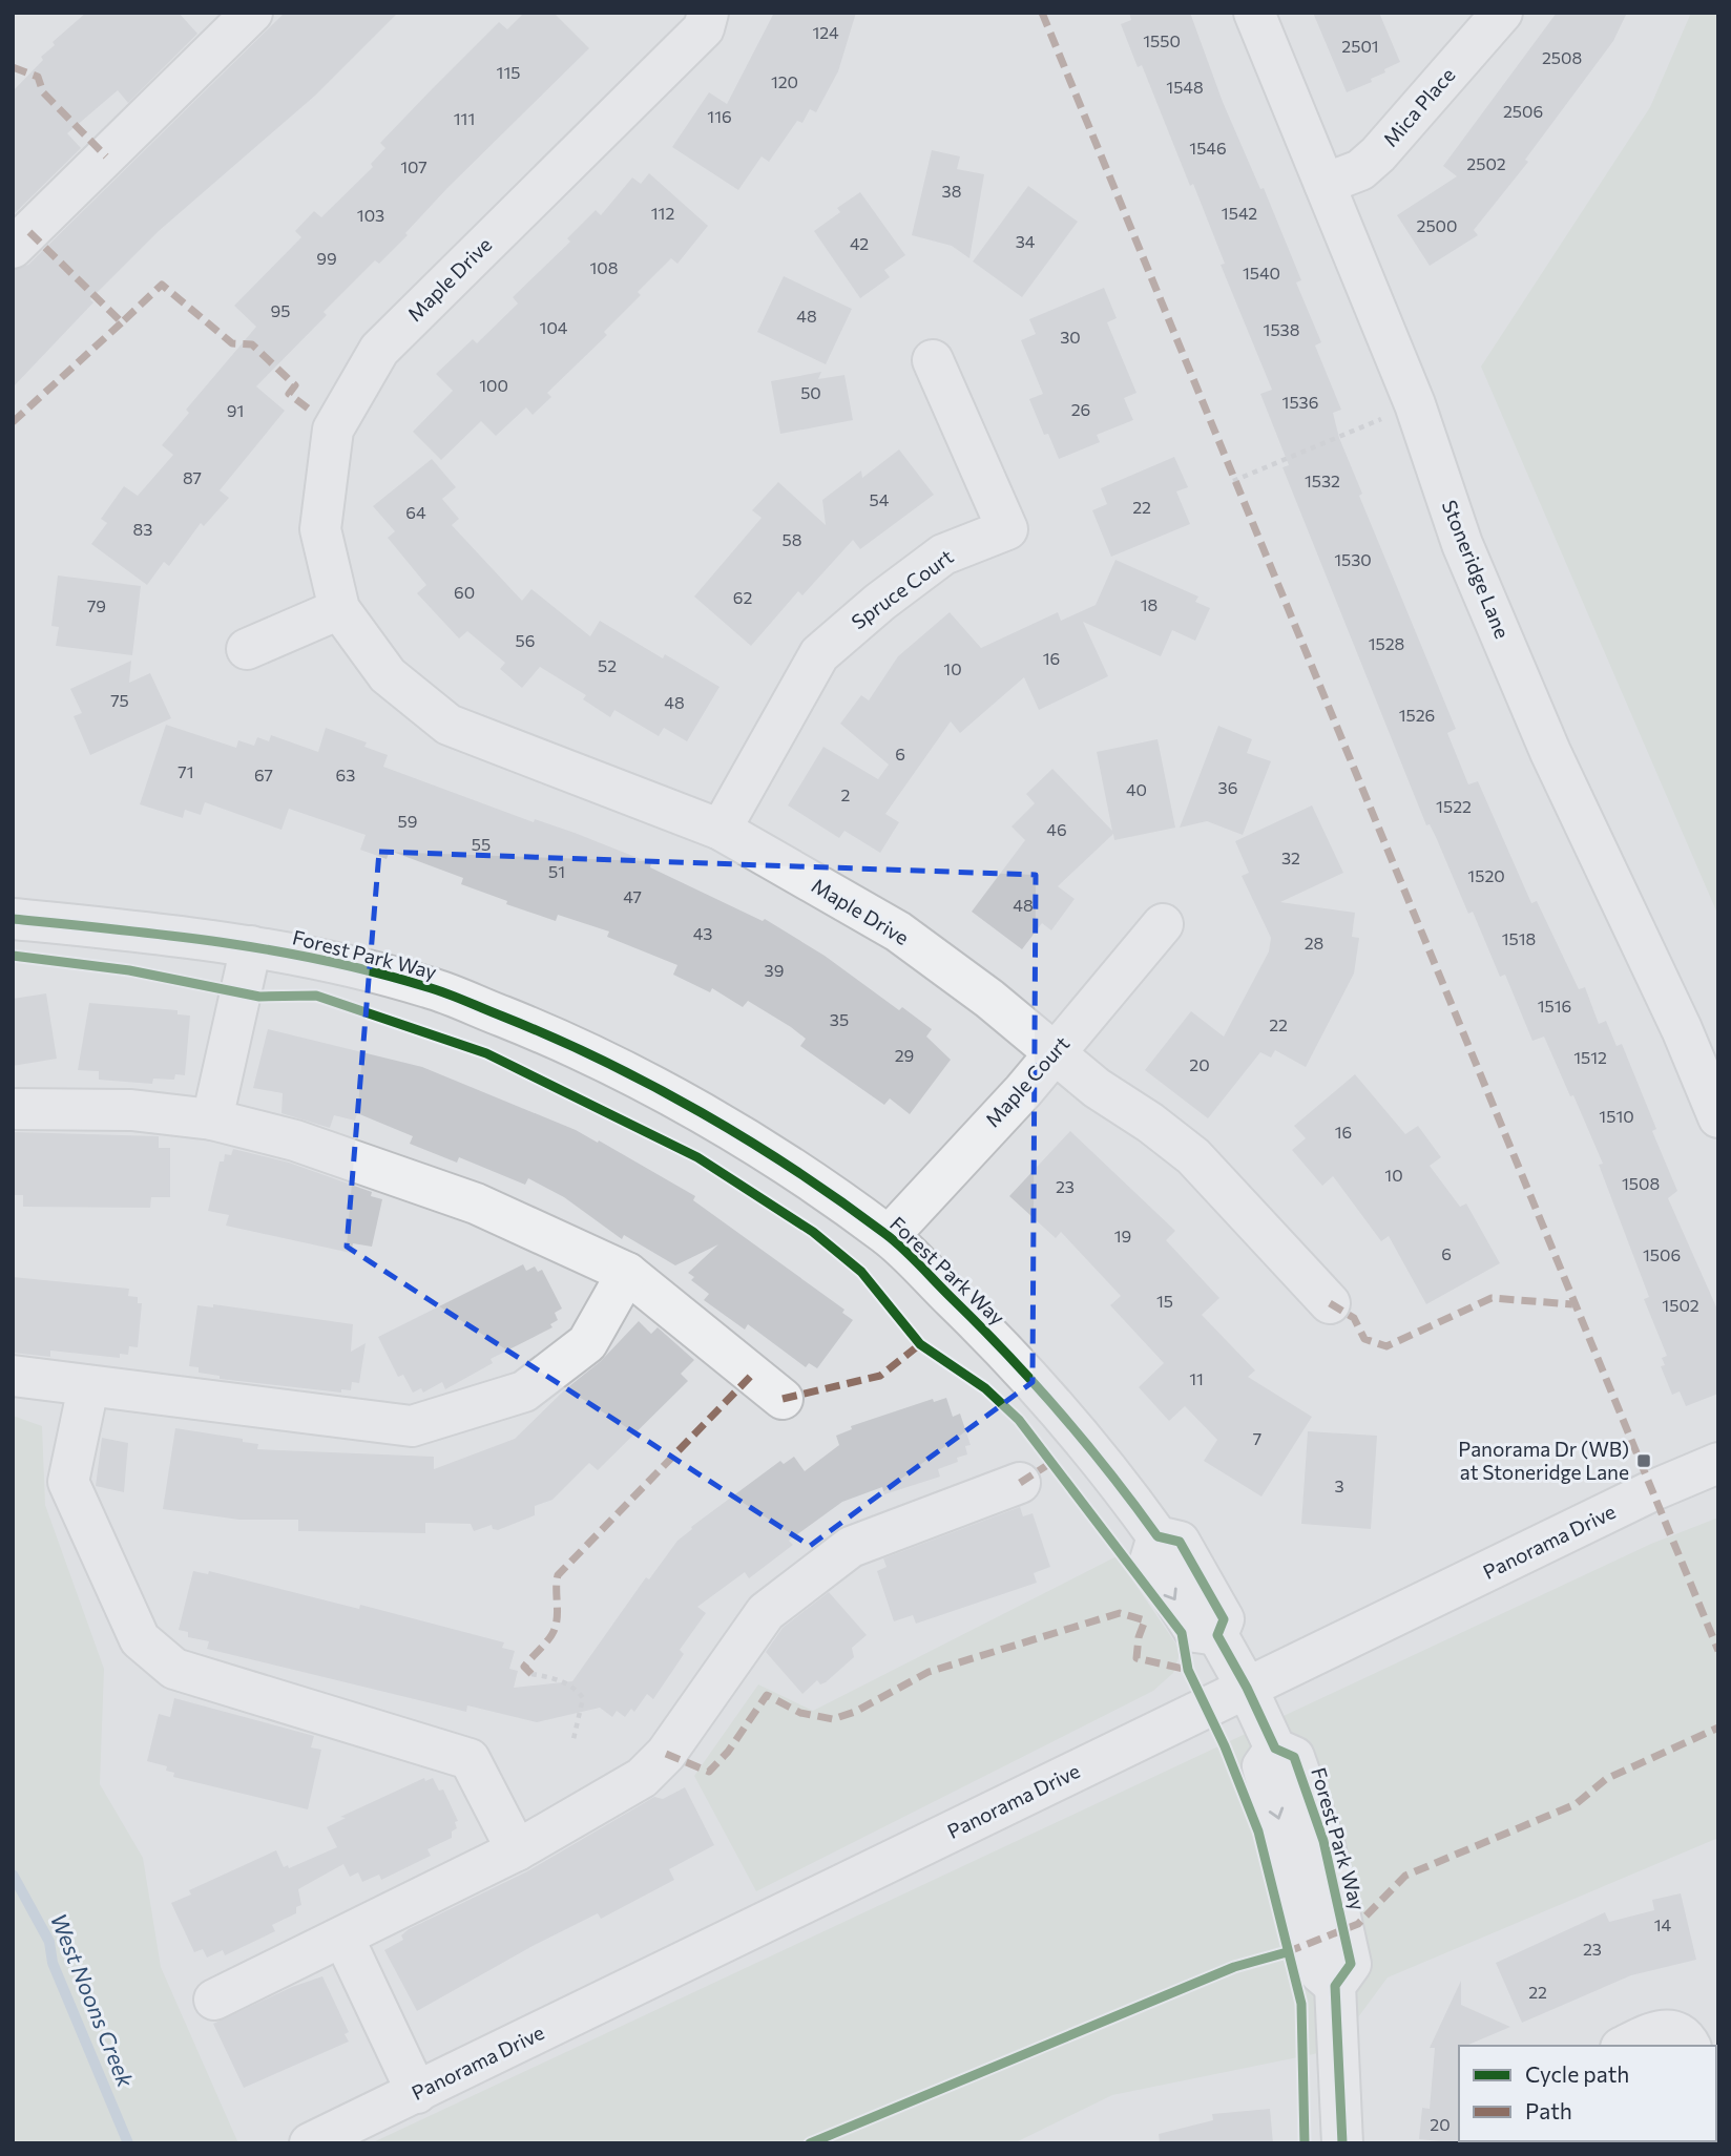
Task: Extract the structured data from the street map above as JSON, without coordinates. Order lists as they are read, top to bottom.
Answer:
{
  "streets": {
    "street": [
      "Mica Place",
      "Maple Drive",
      "Stoneridge Lane",
      "Spruce Court",
      "Forest Park Way",
      "Maple Court",
      "Panorama Drive"
    ]
  },
  "crossings": [
    ["Mica Place", "Stoneridge Lane"],
    ["Maple Drive", "Spruce Court"],
    ["Maple Drive", "Maple Court"],
    ["Forest Park Way", "Maple Court"],
    ["Forest Park Way", "Panorama Drive"]
  ],
  "water": ["West Noons Creek"],
  "places": {
    "transit": ["Panorama Dr (WB) at Stoneridge Lane"]
  },
  "house_numbers": [
    "124",
    "1550",
    "2501",
    "2508",
    "115",
    "120",
    "1548",
    "2506",
    "116",
    "111",
    "1546",
    "2502",
    "107",
    "38",
    "112",
    "1542",
    "103",
    "2500",
    "34",
    "42",
    "99",
    "108",
    "1540",
    "95",
    "48",
    "104",
    "1538",
    "30",
    "100",
    "50",
    "1536",
    "26",
    "91",
    "87",
    "1532",
    "54",
    "22",
    "64",
    "83",
    "58",
    "1530",
    "60",
    "62",
    "18",
    "79",
    "56",
    "1528",
    "16",
    "52",
    "10",
    "75",
    "48",
    "1526",
    "6",
    "71",
    "67",
    "63",
    "36",
    "40",
    "2",
    "1522",
    "59",
    "46",
    "55",
    "32",
    "51",
    "1520",
    "47",
    "48",
    "43",
    "1518",
    "28",
    "39",
    "1516",
    "35",
    "22",
    "29",
    "1512",
    "20",
    "1510",
    "16",
    "10",
    "1508",
    "23",
    "19",
    "6",
    "1506",
    "15",
    "1502",
    "11",
    "7",
    "3",
    "14",
    "23",
    "22",
    "20"
  ],
  "legend": ["Cycle path", "Path"]
}
